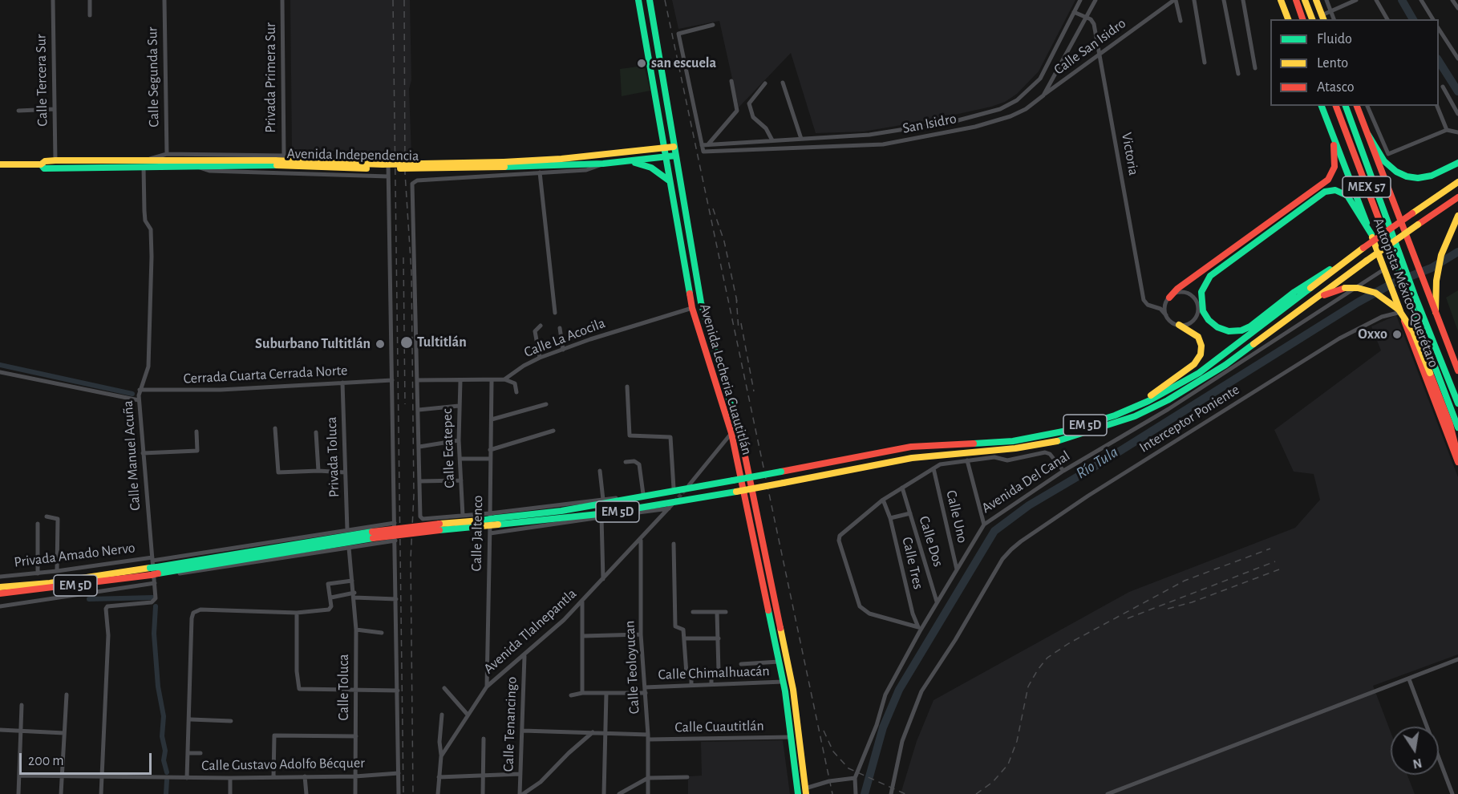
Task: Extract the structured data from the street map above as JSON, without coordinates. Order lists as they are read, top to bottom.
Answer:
{
  "streets": {
    "main road": [
      "Avenida Independencia",
      "MEX 57",
      "Autopista México-Querétaro",
      "Avenida Lecheria Cuautitlán",
      "EM 5D"
    ],
    "street": [
      "Calle San Isidro",
      "Calle Segunda Sur",
      "Privada Primera Sur",
      "Calle Tercera Sur",
      "San Isidro",
      "Victoria",
      "Calle La Acocila",
      "Cerrada Cuarta Cerrada Norte",
      "Interceptor Poniente",
      "Calle Ecatepec",
      "Calle Manuel Acuña",
      "Privada Toluca",
      "Avenida Del Canal",
      "Calle Uno",
      "Calle Jaltenco",
      "Calle Dos",
      "Privada Amado Nervo",
      "Calle Tres",
      "Avenida Tlalnepantla",
      "Calle Teoloyucan",
      "Calle Chimalhuacán",
      "Calle Toluca",
      "Calle Tenancingo",
      "Calle Cuautitlán",
      "Calle Gustavo Adolfo Bécquer"
    ]
  },
  "crossings": [
    ["Calle San Isidro", "San Isidro"],
    ["Calle San Isidro", "Victoria"],
    ["Calle Tercera Sur", "Avenida Independencia"],
    ["San Isidro", "Victoria"],
    ["Avenida Independencia", "Avenida Lecheria Cuautitlán"],
    ["Avenida Independencia", "Calle Manuel Acuña"],
    ["Autopista México-Querétaro", "Interceptor Poniente"],
    ["Autopista México-Querétaro", "Avenida Del Canal"],
    ["Calle La Acocila", "Avenida Lecheria Cuautitlán"],
    ["Cerrada Cuarta Cerrada Norte", "Calle Manuel Acuña"],
    ["Cerrada Cuarta Cerrada Norte", "Privada Toluca"],
    ["Avenida Lecheria Cuautitlán", "Calle Chimalhuacán"],
    ["Avenida Lecheria Cuautitlán", "Calle Cuautitlán"],
    ["EM 5D", "Calle Manuel Acuña"],
    ["Calle Manuel Acuña", "Privada Amado Nervo"],
    ["Calle Manuel Acuña", "Calle Gustavo Adolfo Bécquer"],
    ["Privada Toluca", "Privada Amado Nervo"],
    ["Avenida Del Canal", "Calle Uno"],
    ["Avenida Del Canal", "Calle Dos"],
    ["Avenida Del Canal", "Calle Tres"],
    ["Calle Jaltenco", "Avenida Tlalnepantla"],
    ["Avenida Tlalnepantla", "Calle Teoloyucan"],
    ["Avenida Tlalnepantla", "Calle Tenancingo"],
    ["Calle Teoloyucan", "Calle Chimalhuacán"],
    ["Calle Teoloyucan", "Calle Cuautitlán"],
    ["Calle Toluca", "Calle Gustavo Adolfo Bécquer"],
    ["Calle Tenancingo", "Calle Cuautitlán"]
  ],
  "water": ["Río Tula"],
  "places": [
    "san escuela",
    "Oxxo",
    "Tultitlán",
    "Suburbano Tultitlán"
  ],
  "legend": ["Fluido", "Lento", "Atasco"],
  "scale_bar": "200 m",
  "north": "bottom"
}
